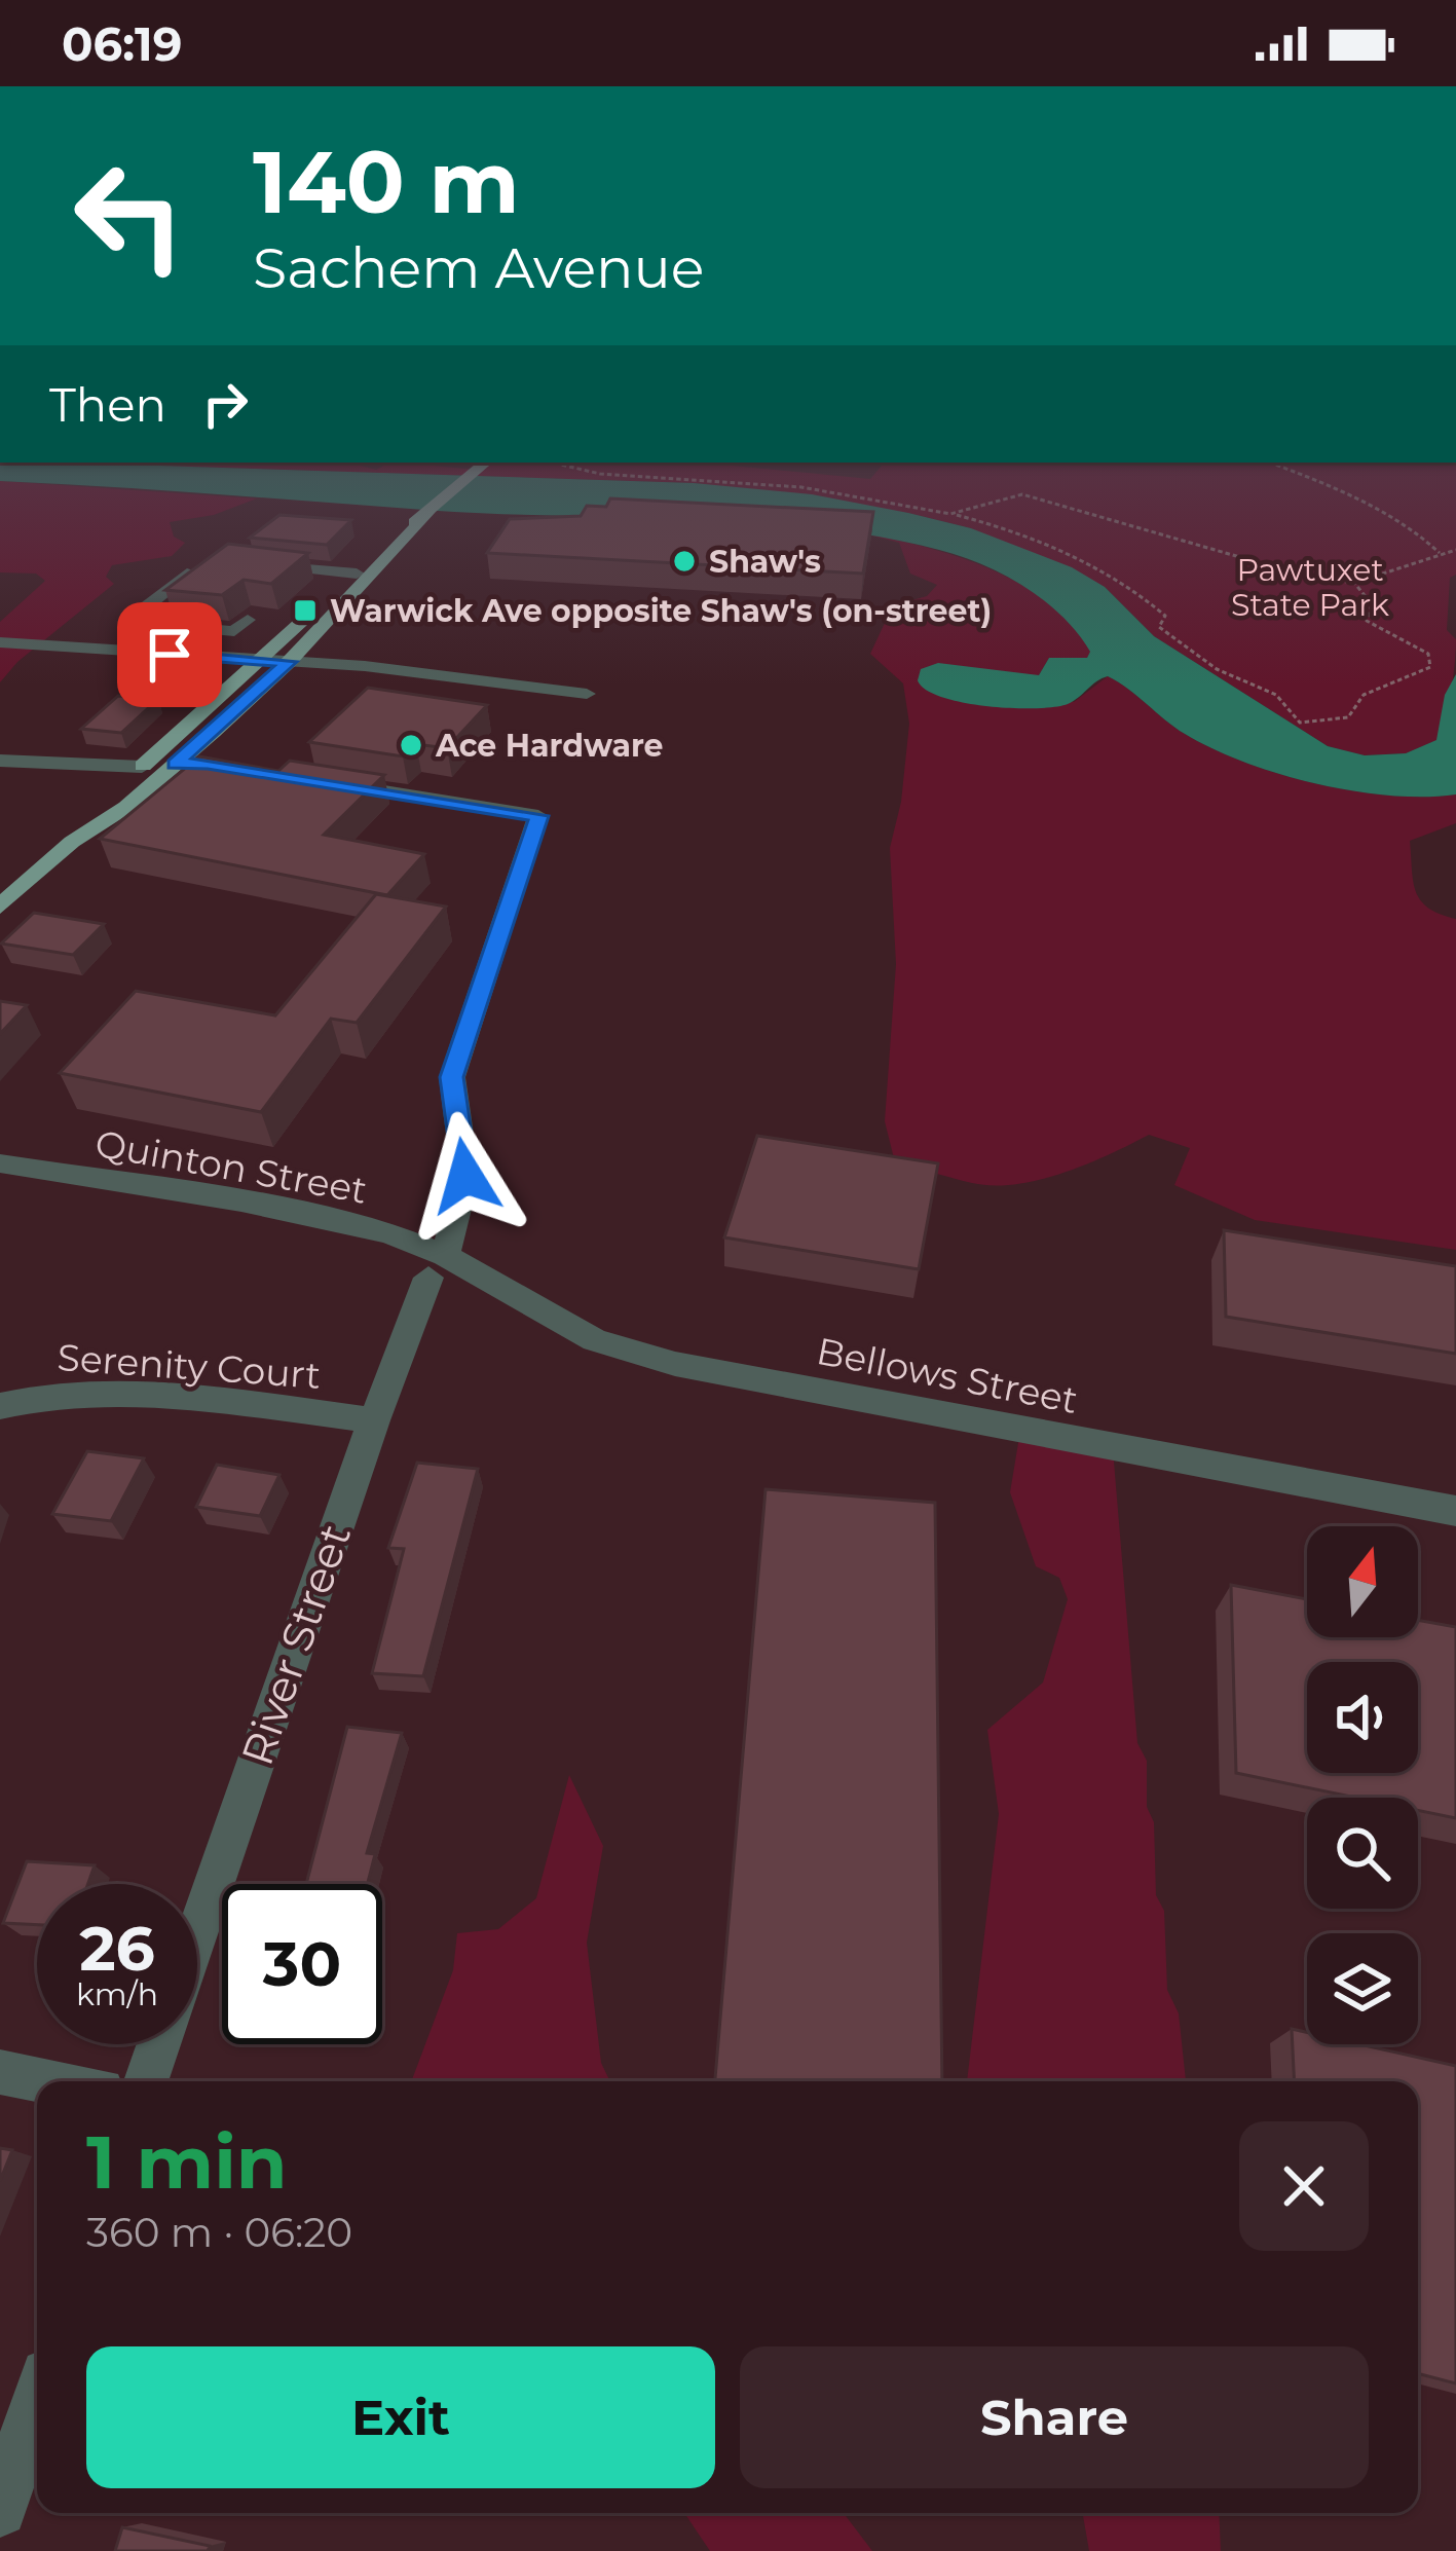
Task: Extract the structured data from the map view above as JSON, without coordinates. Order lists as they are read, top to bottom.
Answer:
{
  "streets": {
    "street": [
      "Quinton Street",
      "Serenity Court",
      "Bellows Street",
      "River Street"
    ]
  },
  "crossings": [
    ["Quinton Street", "Bellows Street"],
    ["Quinton Street", "River Street"],
    ["Serenity Court", "River Street"],
    ["Bellows Street", "River Street"]
  ],
  "parks": ["Pawtuxet State Park"],
  "places": {
    "other": ["Shaw's", "Ace Hardware"],
    "transit": ["Warwick Ave opposite Shaw's (on-street)"]
  },
  "north": "top",
  "page": {
    "status": "06:19",
    "turn": ["140 m", "Sachem Avenue"],
    "then": "Then",
    "speed": "26 km/h",
    "limit": "30",
    "heading": ["1 min", "360 m · 06:20"],
    "buttons": ["Exit", "Share"]
  }
}
